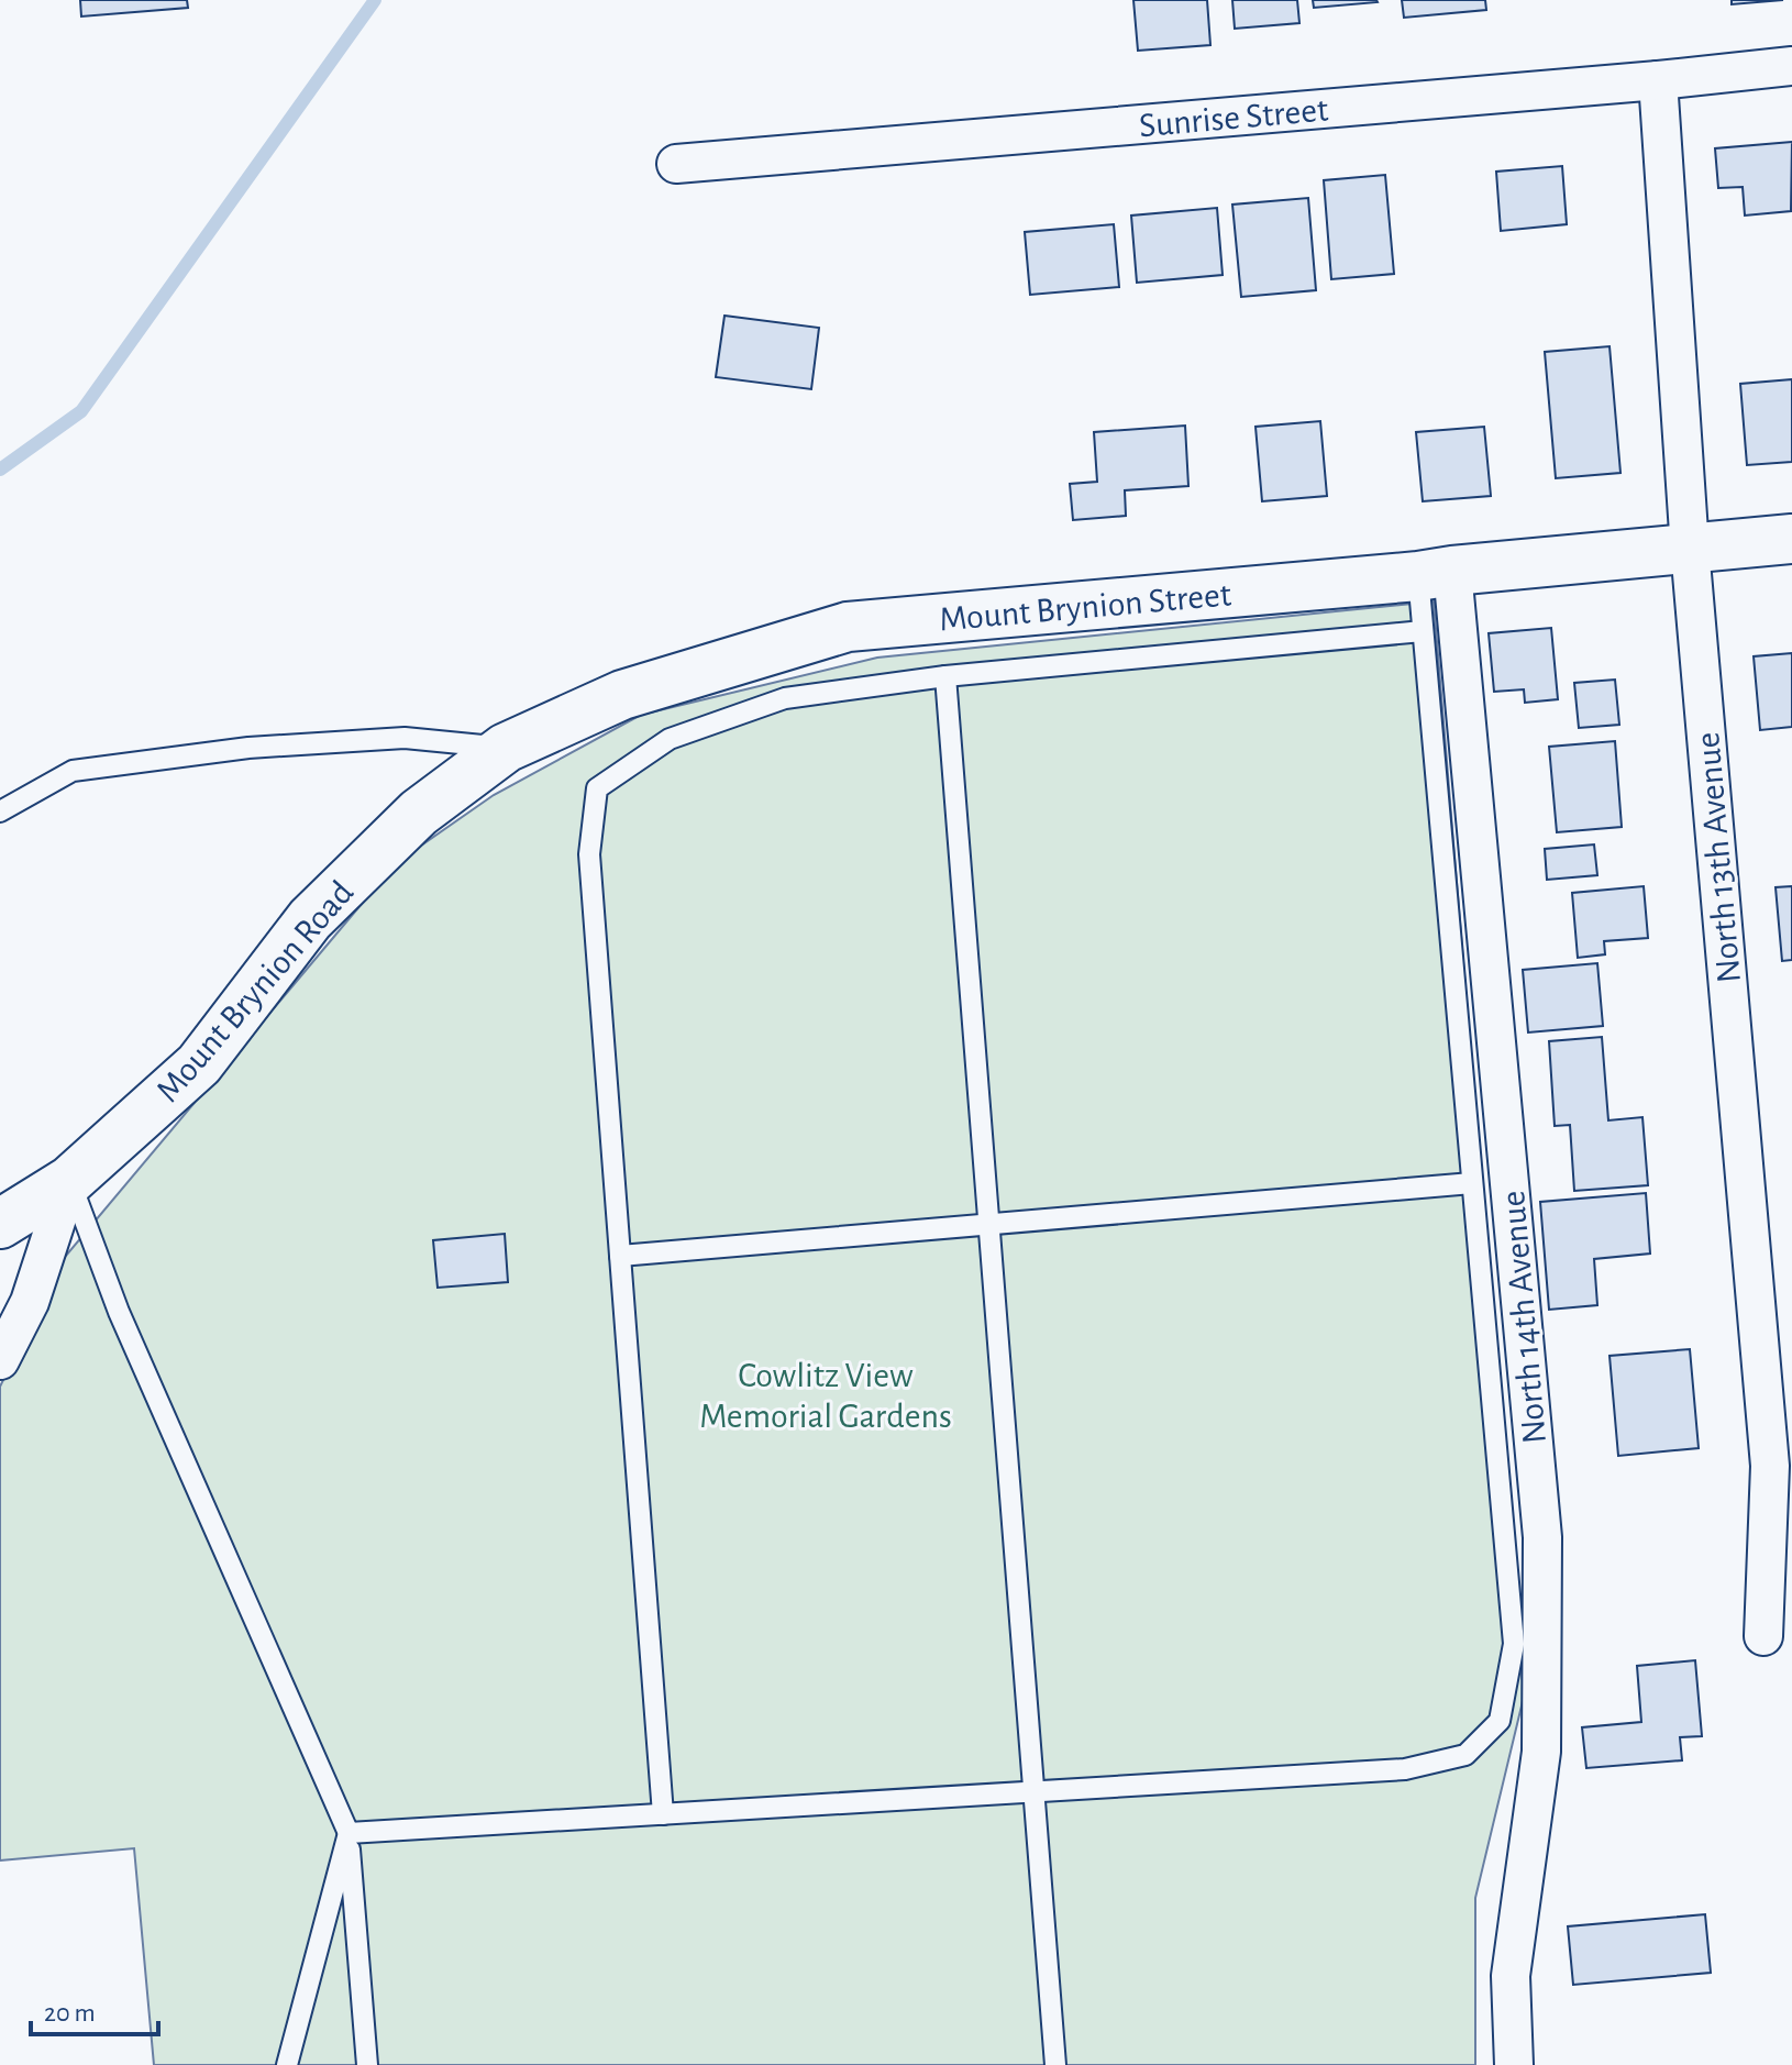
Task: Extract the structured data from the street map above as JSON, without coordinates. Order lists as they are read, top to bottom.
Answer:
{
  "streets": {
    "street": [
      "Sunrise Street",
      "Mount Brynion Street",
      "North 13th Avenue",
      "Mount Brynion Road",
      "North 14th Avenue"
    ]
  },
  "crossings": [
    ["Sunrise Street", "North 13th Avenue"],
    ["Mount Brynion Street", "North 13th Avenue"],
    ["Mount Brynion Street", "Mount Brynion Road"],
    ["Mount Brynion Street", "North 14th Avenue"]
  ],
  "parks": ["Cowlitz View Memorial Gardens"],
  "scale_bar": "20 m"
}
